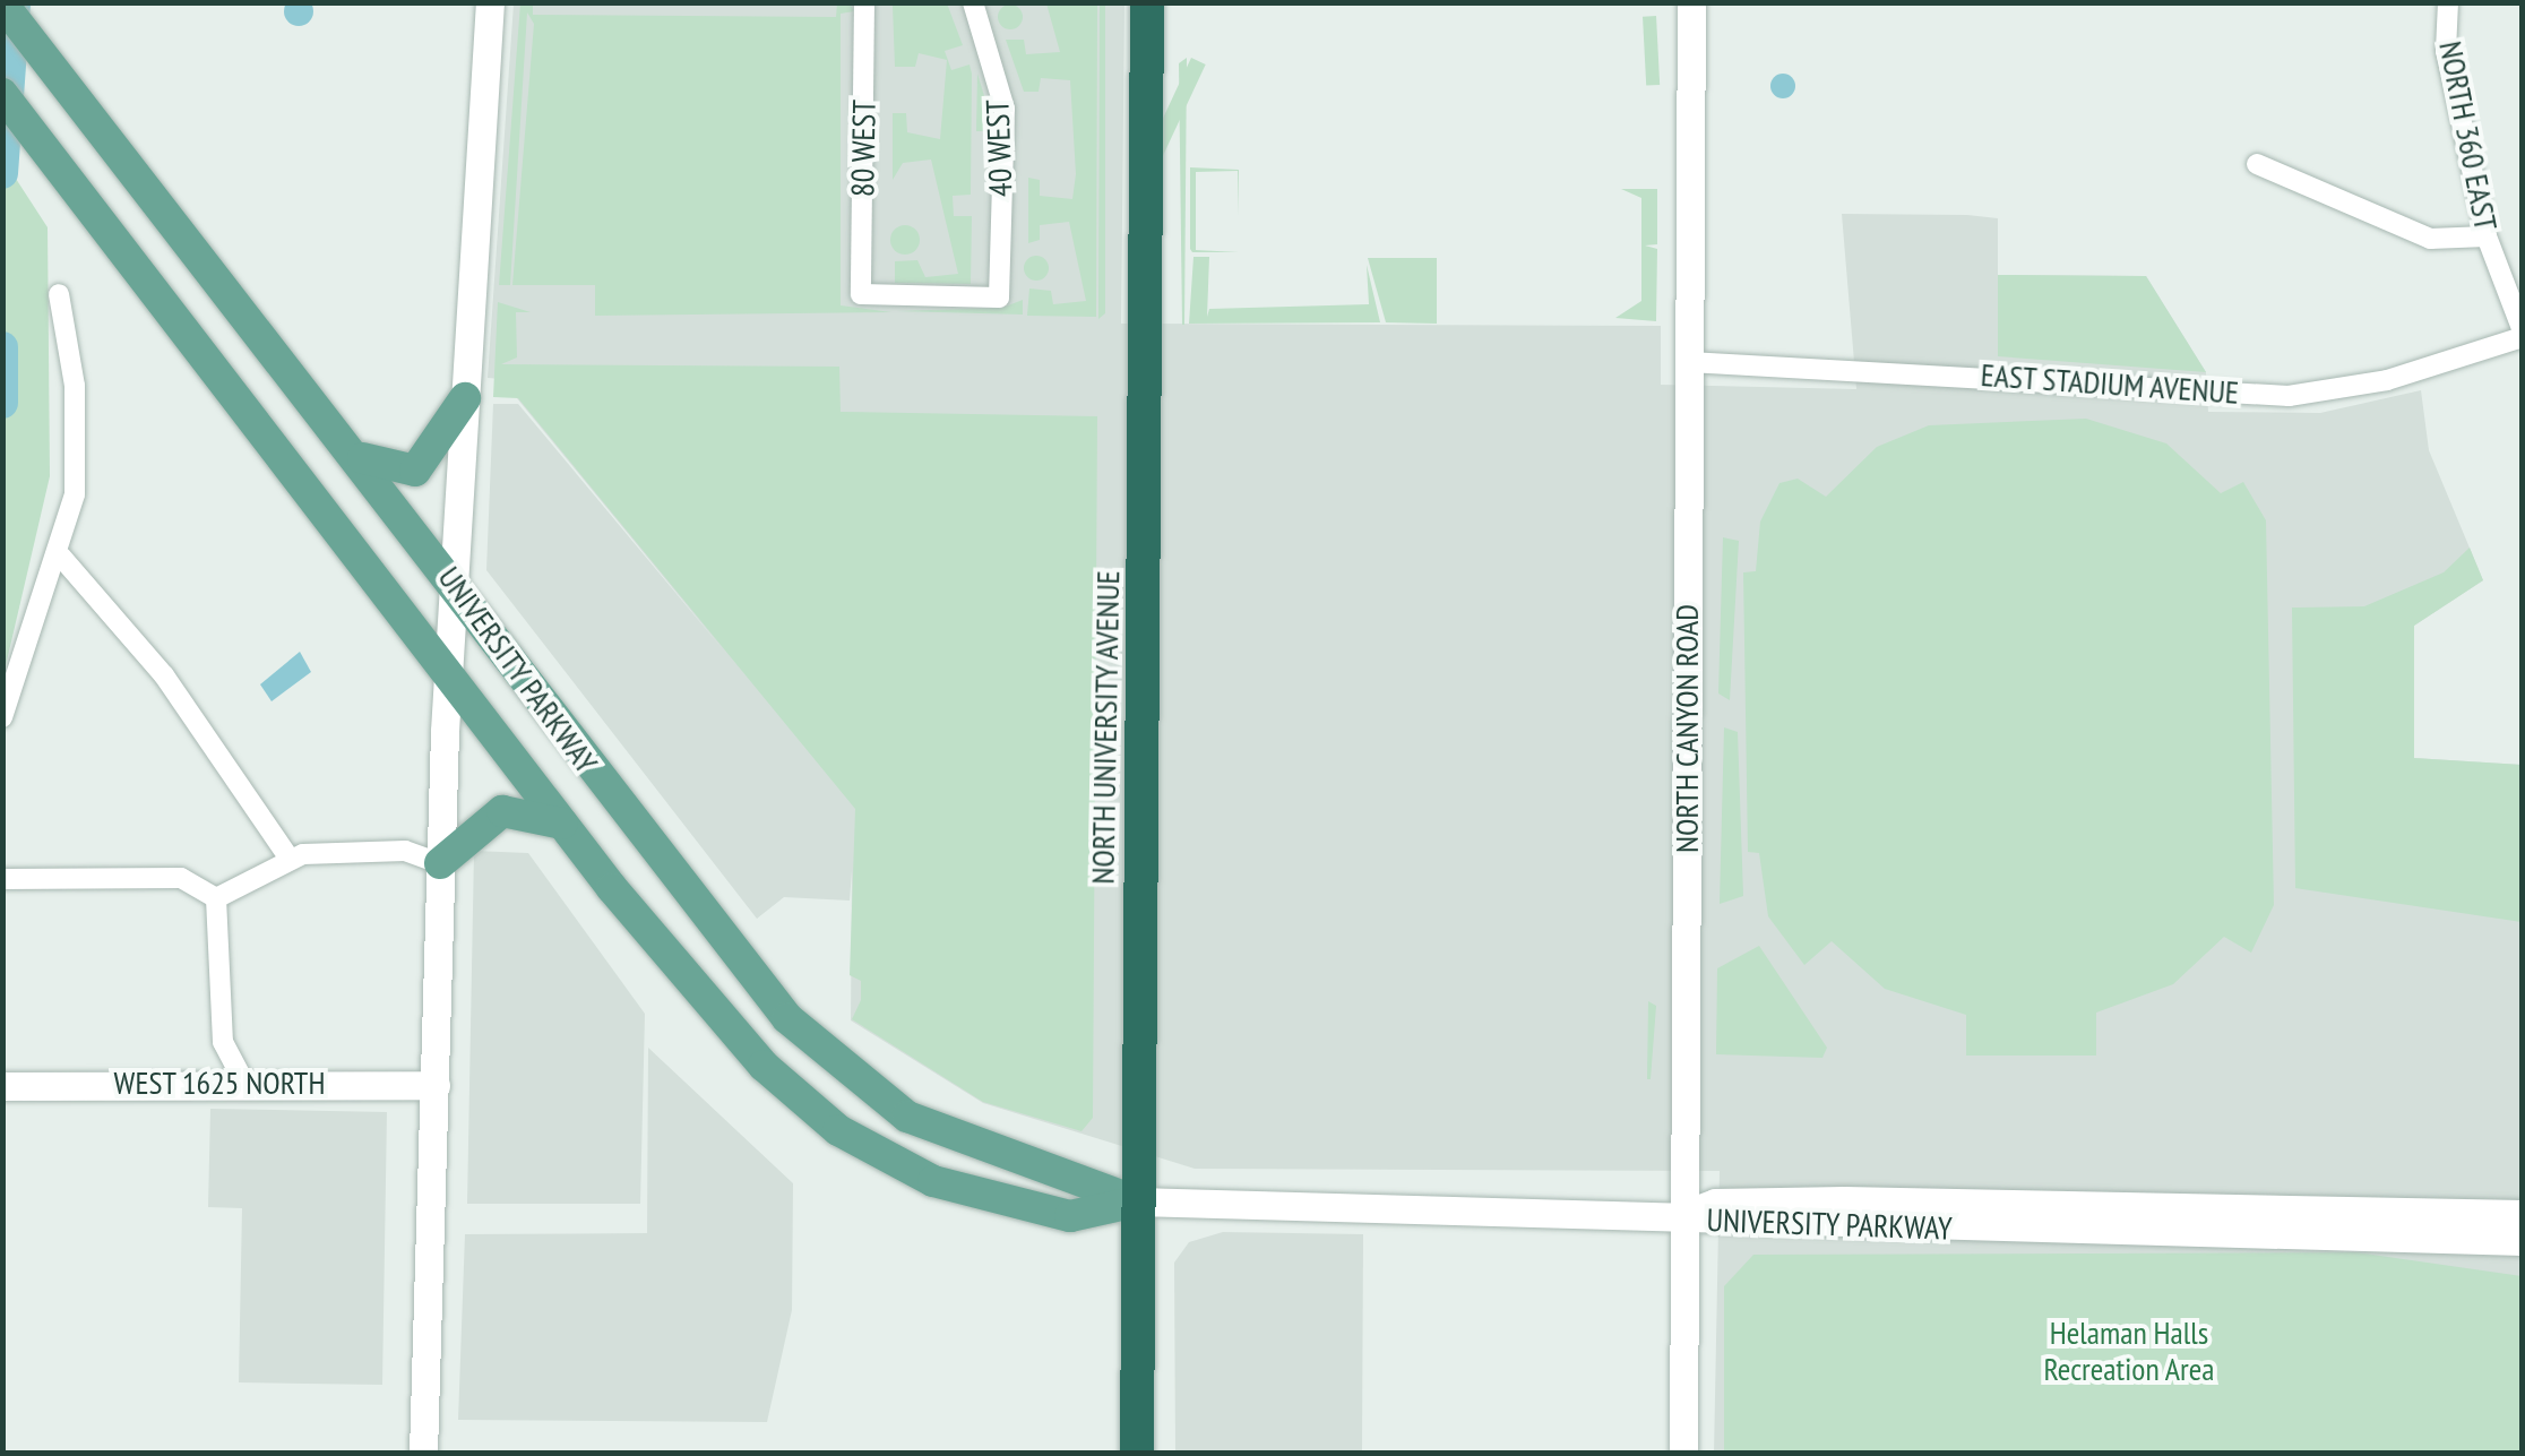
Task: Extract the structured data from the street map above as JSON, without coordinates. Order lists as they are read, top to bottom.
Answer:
{
  "streets": {
    "highway": ["NORTH UNIVERSITY AVENUE"],
    "main road": ["UNIVERSITY PARKWAY", "NORTH CANYON ROAD", "WEST 1625 NORTH"],
    "street": [
      "NORTH 360 EAST",
      "80 WEST",
      "40 WEST",
      "EAST STADIUM AVENUE"
    ]
  },
  "crossings": [
    ["NORTH 360 EAST", "EAST STADIUM AVENUE"],
    ["80 WEST", "40 WEST"],
    ["EAST STADIUM AVENUE", "NORTH CANYON ROAD"],
    ["UNIVERSITY PARKWAY", "NORTH UNIVERSITY AVENUE"],
    ["UNIVERSITY PARKWAY", "NORTH CANYON ROAD"]
  ],
  "parks": ["Helaman Halls Recreation Area"]
}
